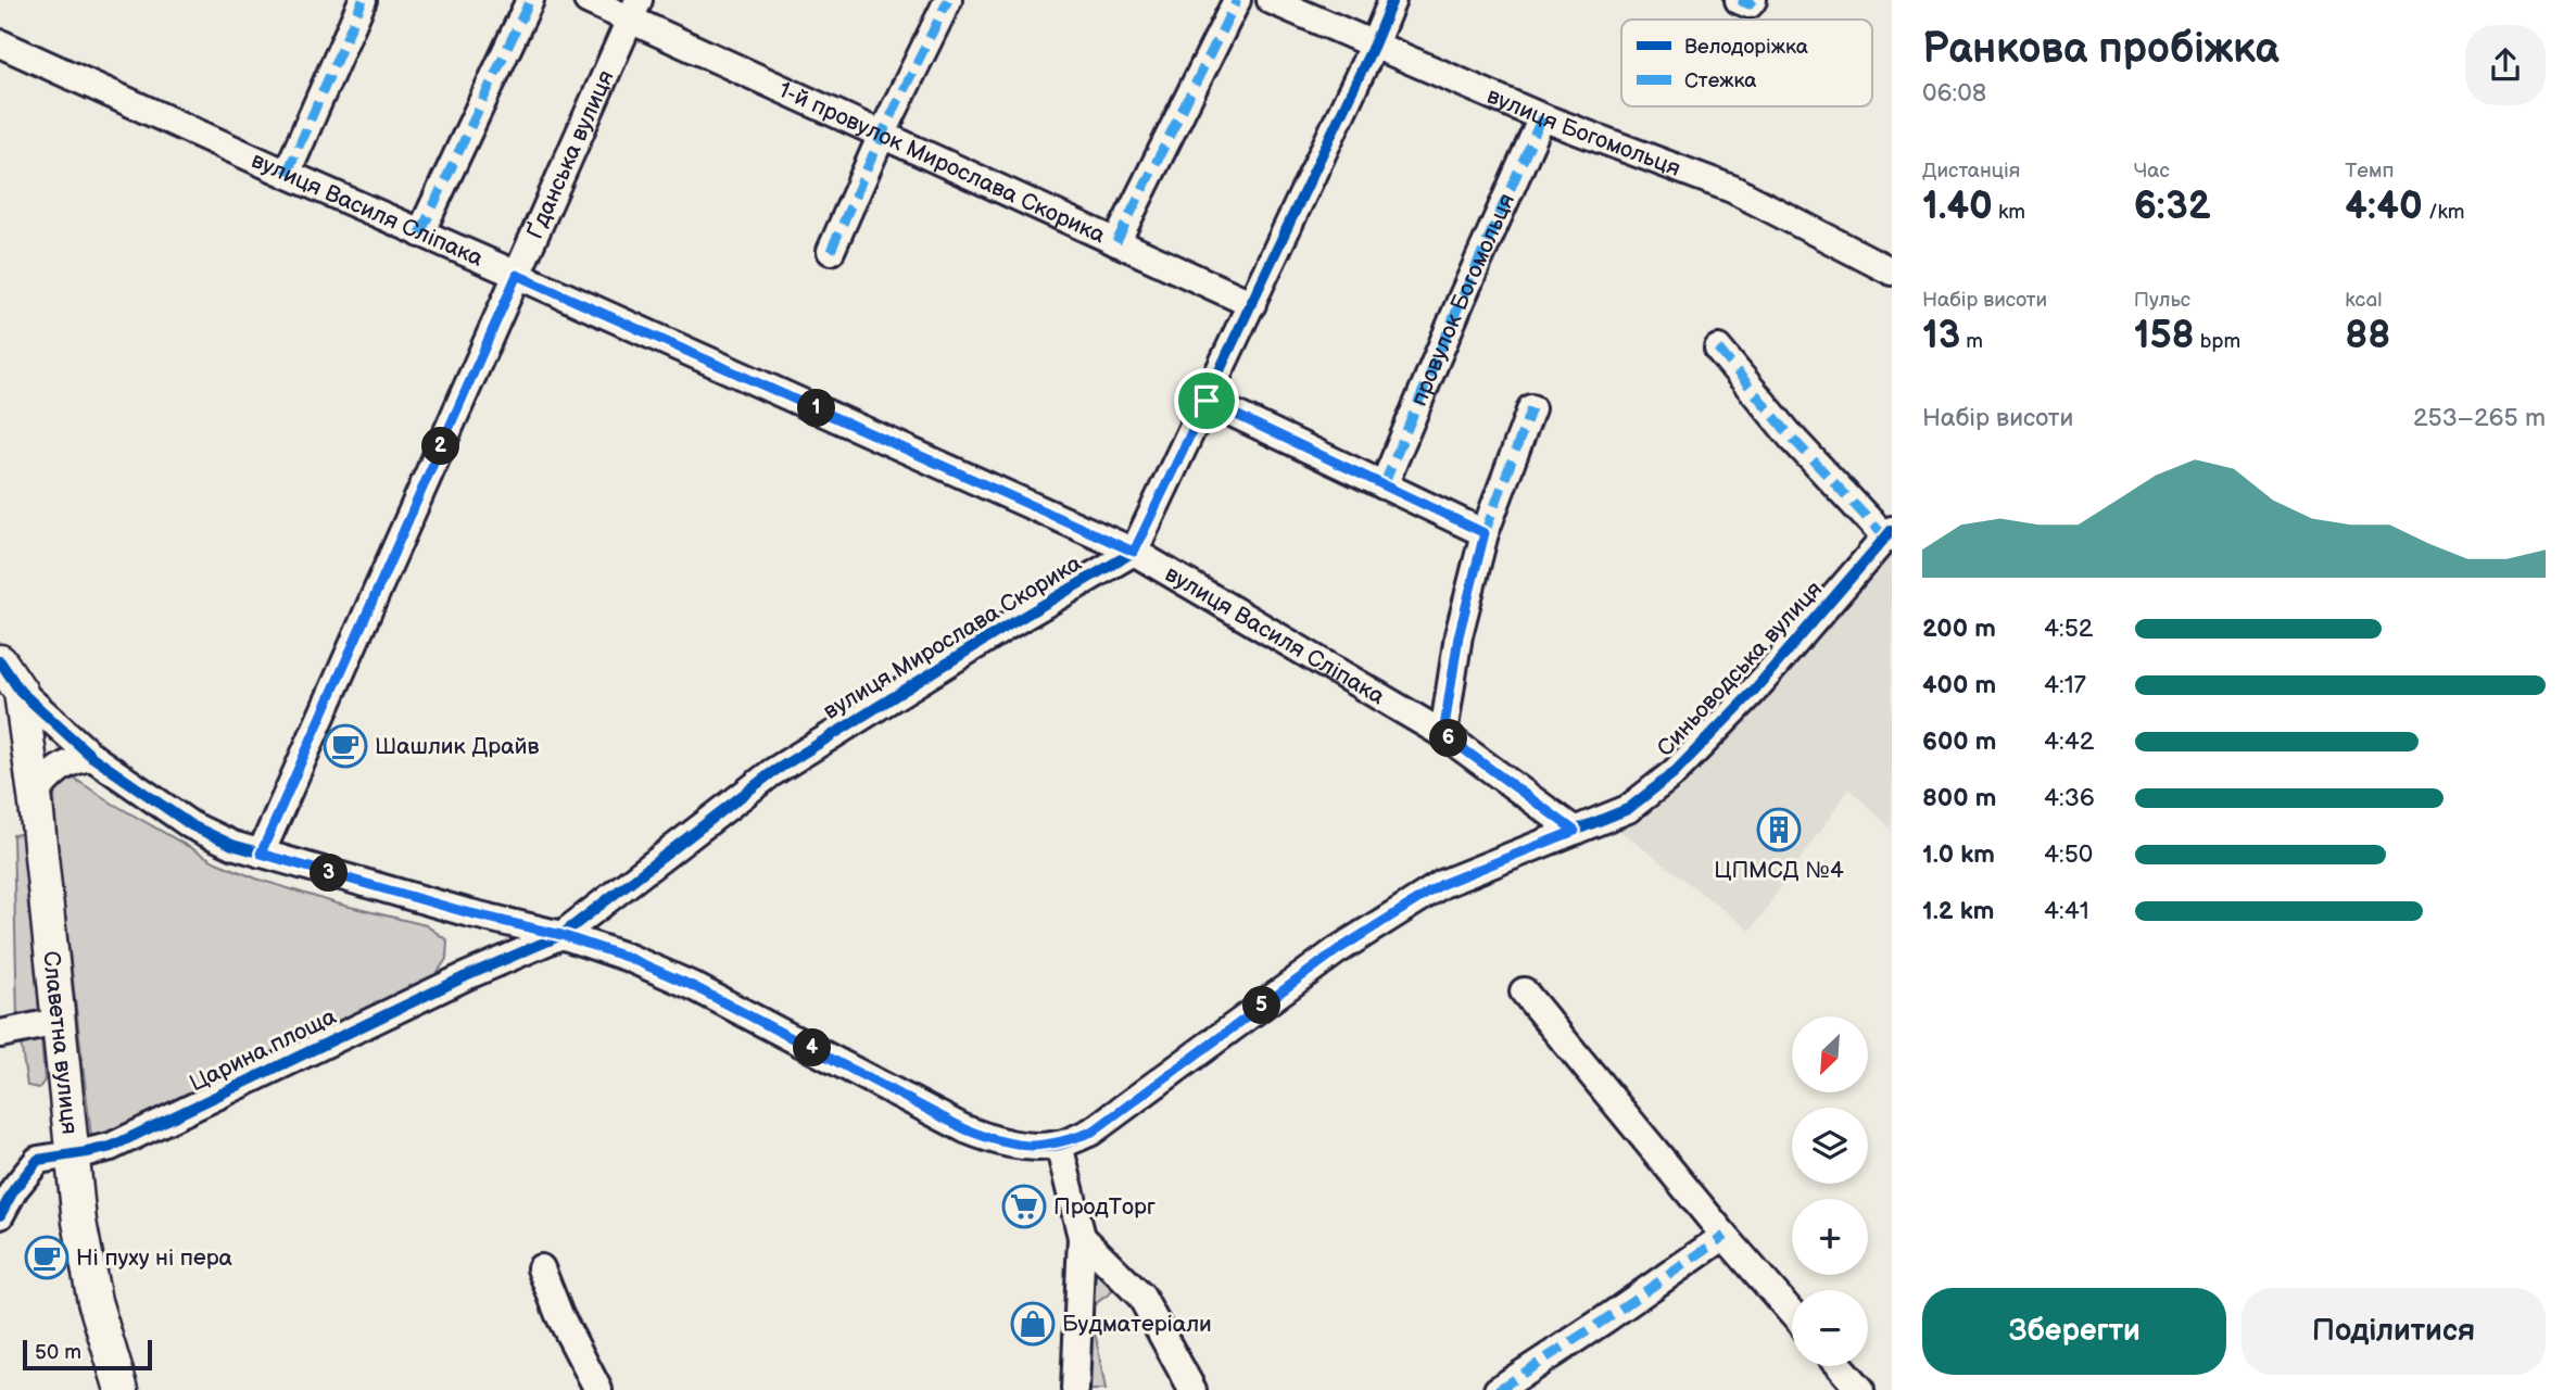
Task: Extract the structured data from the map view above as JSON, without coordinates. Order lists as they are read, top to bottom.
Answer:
{
  "streets": {
    "main road": ["Славетна вулиця"],
    "street": [
      "вулиця Богомольця",
      "Ґданська вулиця",
      "1-й провулок Мирослава Скорика",
      "вулиця Василя Сліпака",
      "провулок Богомольця",
      "вулиця Мирослава Скорика",
      "Синьоводська вулиця",
      "Царина площа"
    ]
  },
  "crossings": [
    ["вулиця Богомольця", "провулок Богомольця"],
    ["Ґданська вулиця", "1-й провулок Мирослава Скорика"],
    ["Ґданська вулиця", "вулиця Василя Сліпака"],
    ["вулиця Василя Сліпака", "вулиця Мирослава Скорика"],
    ["вулиця Василя Сліпака", "Синьоводська вулиця"],
    ["вулиця Мирослава Скорика", "Царина площа"],
    ["Славетна вулиця", "Царина площа"]
  ],
  "places": {
    "cafe": ["Шашлик Драйв", "Ні пуху ні пера"],
    "building": ["ЦПМСД №4"],
    "supermarket": ["ПродТорг"],
    "shop": ["Будматеріали"]
  },
  "legend": ["Велодоріжка", "Стежка"],
  "scale_bar": "50 m",
  "north": "bottom left",
  "page": {
    "heading": ["Ранкова пробіжка", "06:08"],
    "stats": [
      ["Дистанція", "1.40 km"],
      ["Час", "6:32"],
      ["Темп", "4:40 /km"],
      ["Набір висоти", "13 m"],
      ["Пульс", "158 bpm"],
      ["kcal", "88"]
    ],
    "chart": ["Набір висоти", "253–265 m"],
    "pins": [
      "1",
      "2",
      "6",
      "3",
      "5",
      "4"
    ],
    "list": [
      {
        "name": "200 m",
        "note": "4:52"
      },
      {
        "name": "400 m",
        "note": "4:17"
      },
      {
        "name": "600 m",
        "note": "4:42"
      },
      {
        "name": "800 m",
        "note": "4:36"
      },
      {
        "name": "1.0 km",
        "note": "4:50"
      },
      {
        "name": "1.2 km",
        "note": "4:41"
      }
    ],
    "map_buttons": ["+", "−"],
    "buttons": ["Зберегти", "Поділитися"],
    "scale": "50 m"
  }
}
